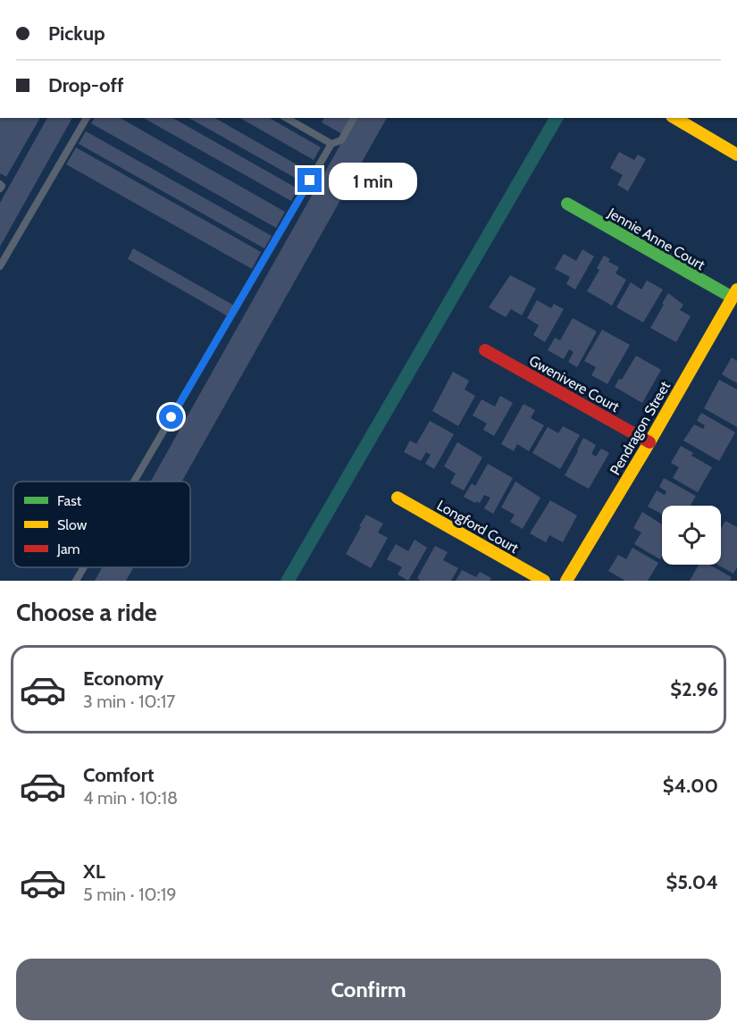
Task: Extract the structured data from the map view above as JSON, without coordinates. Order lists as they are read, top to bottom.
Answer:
{
  "streets": {
    "street": [
      "Jennie Anne Court",
      "Gwenivere Court",
      "Pendragon Street",
      "Longford Court"
    ]
  },
  "crossings": [
    ["Jennie Anne Court", "Pendragon Street"],
    ["Gwenivere Court", "Pendragon Street"]
  ],
  "legend": ["Fast", "Slow", "Jam"],
  "page": {
    "banner": ["Pickup", "Drop-off"],
    "bubble": "1 min",
    "heading": "Choose a ride",
    "list": [
      {
        "name": "Economy",
        "note": "3 min · 10:17",
        "value": "$2.96"
      },
      {
        "name": "Comfort",
        "note": "4 min · 10:18",
        "value": "$4.00"
      },
      {
        "name": "XL",
        "note": "5 min · 10:19",
        "value": "$5.04"
      }
    ],
    "buttons": "Confirm"
  }
}
